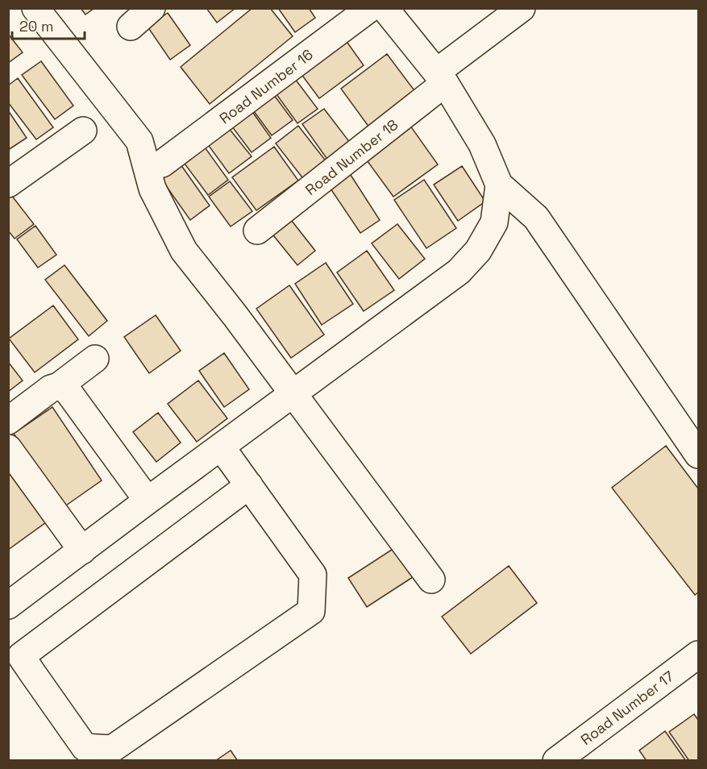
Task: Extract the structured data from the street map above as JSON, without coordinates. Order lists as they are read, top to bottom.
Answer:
{
  "streets": {
    "street": ["Road Number 16", "Road Number 18", "Road Number 17"]
  },
  "scale_bar": "20 m"
}
